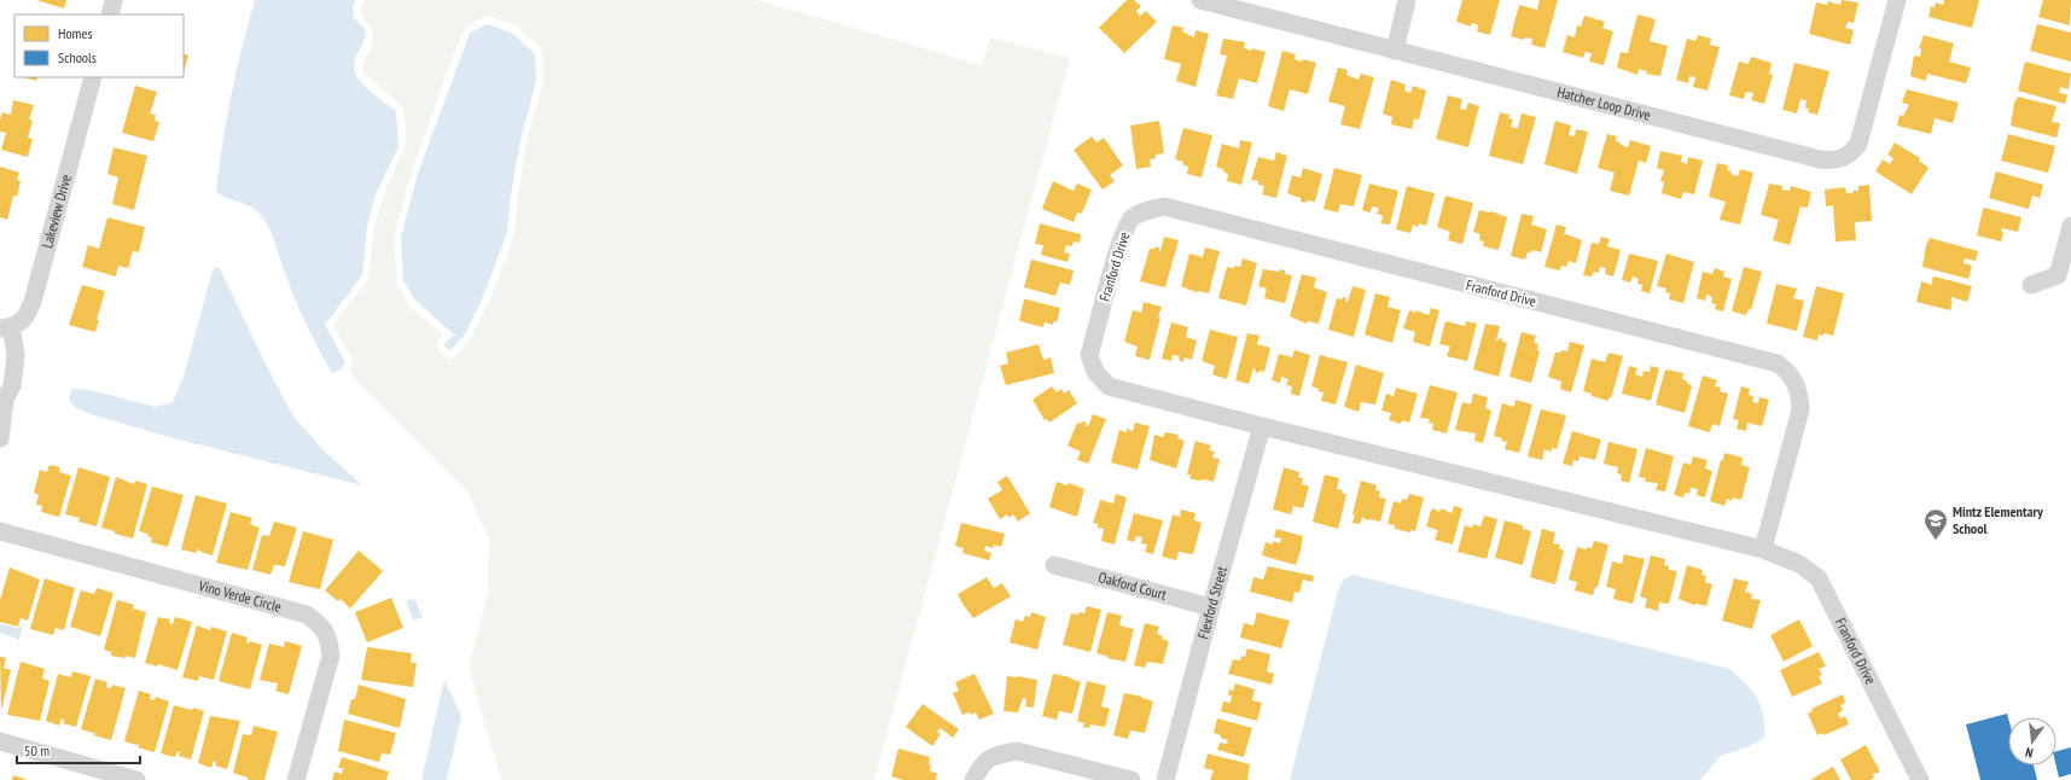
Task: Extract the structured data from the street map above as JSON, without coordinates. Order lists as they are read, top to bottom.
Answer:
{
  "streets": {
    "street": [
      "Hatcher Loop Drive",
      "Lakeview Drive",
      "Franford Drive",
      "Oakford Court",
      "Vino Verde Circle",
      "Flexford Street"
    ]
  },
  "crossings": [
    ["Franford Drive", "Flexford Street"],
    ["Oakford Court", "Flexford Street"]
  ],
  "places": {
    "school or university": ["Mintz Elementary School"]
  },
  "legend": ["Homes", "Schools"],
  "scale_bar": "50 m",
  "north": "bottom"
}
